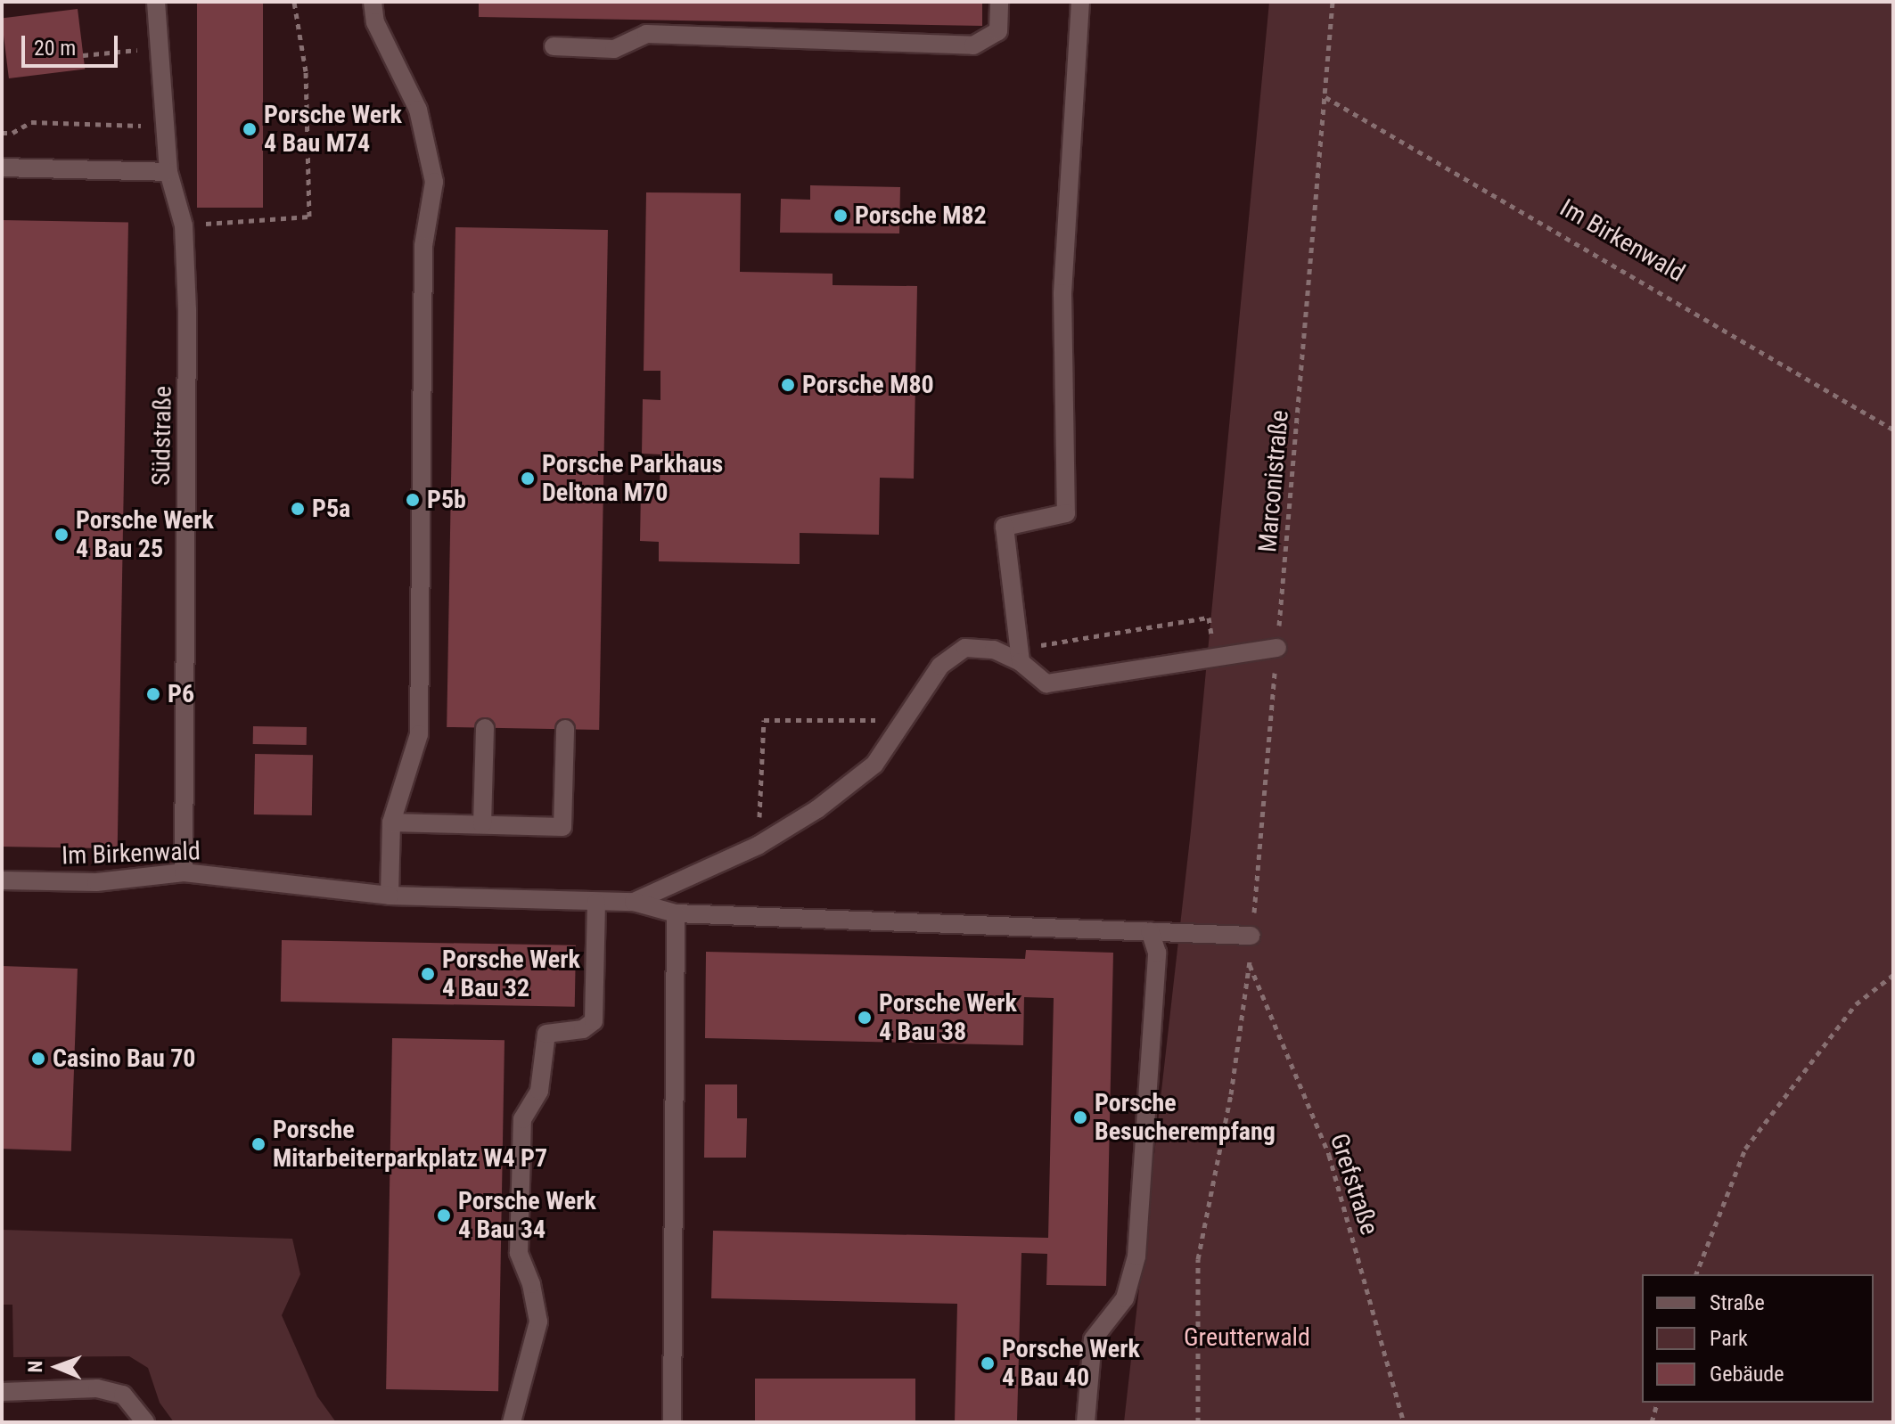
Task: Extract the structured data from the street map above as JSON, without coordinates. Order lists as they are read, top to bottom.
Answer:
{
  "streets": {
    "street": ["Im Birkenwald", "Südstraße"],
    "path": ["Marconistraße", "Grefstraße"]
  },
  "crossings": [
    ["Im Birkenwald", "Südstraße"],
    ["Im Birkenwald", "Marconistraße"],
    ["Marconistraße", "Grefstraße"]
  ],
  "parks": ["Greutterwald"],
  "places": [
    "Porsche Werk 4 Bau M74",
    "Porsche M82",
    "Porsche M80",
    "Porsche Parkhaus Deltona M70",
    "P5b",
    "P5a",
    "Porsche Werk 4 Bau 25",
    "P6",
    "Porsche Werk 4 Bau 32",
    "Porsche Werk 4 Bau 38",
    "Casino Bau 70",
    "Porsche Besucherempfang",
    "Porsche Mitarbeiterparkplatz W4 P7",
    "Porsche Werk 4 Bau 34",
    "Porsche Werk 4 Bau 40"
  ],
  "legend": ["Straße", "Park", "Gebäude"],
  "scale_bar": "20 m",
  "north": "left"
}
